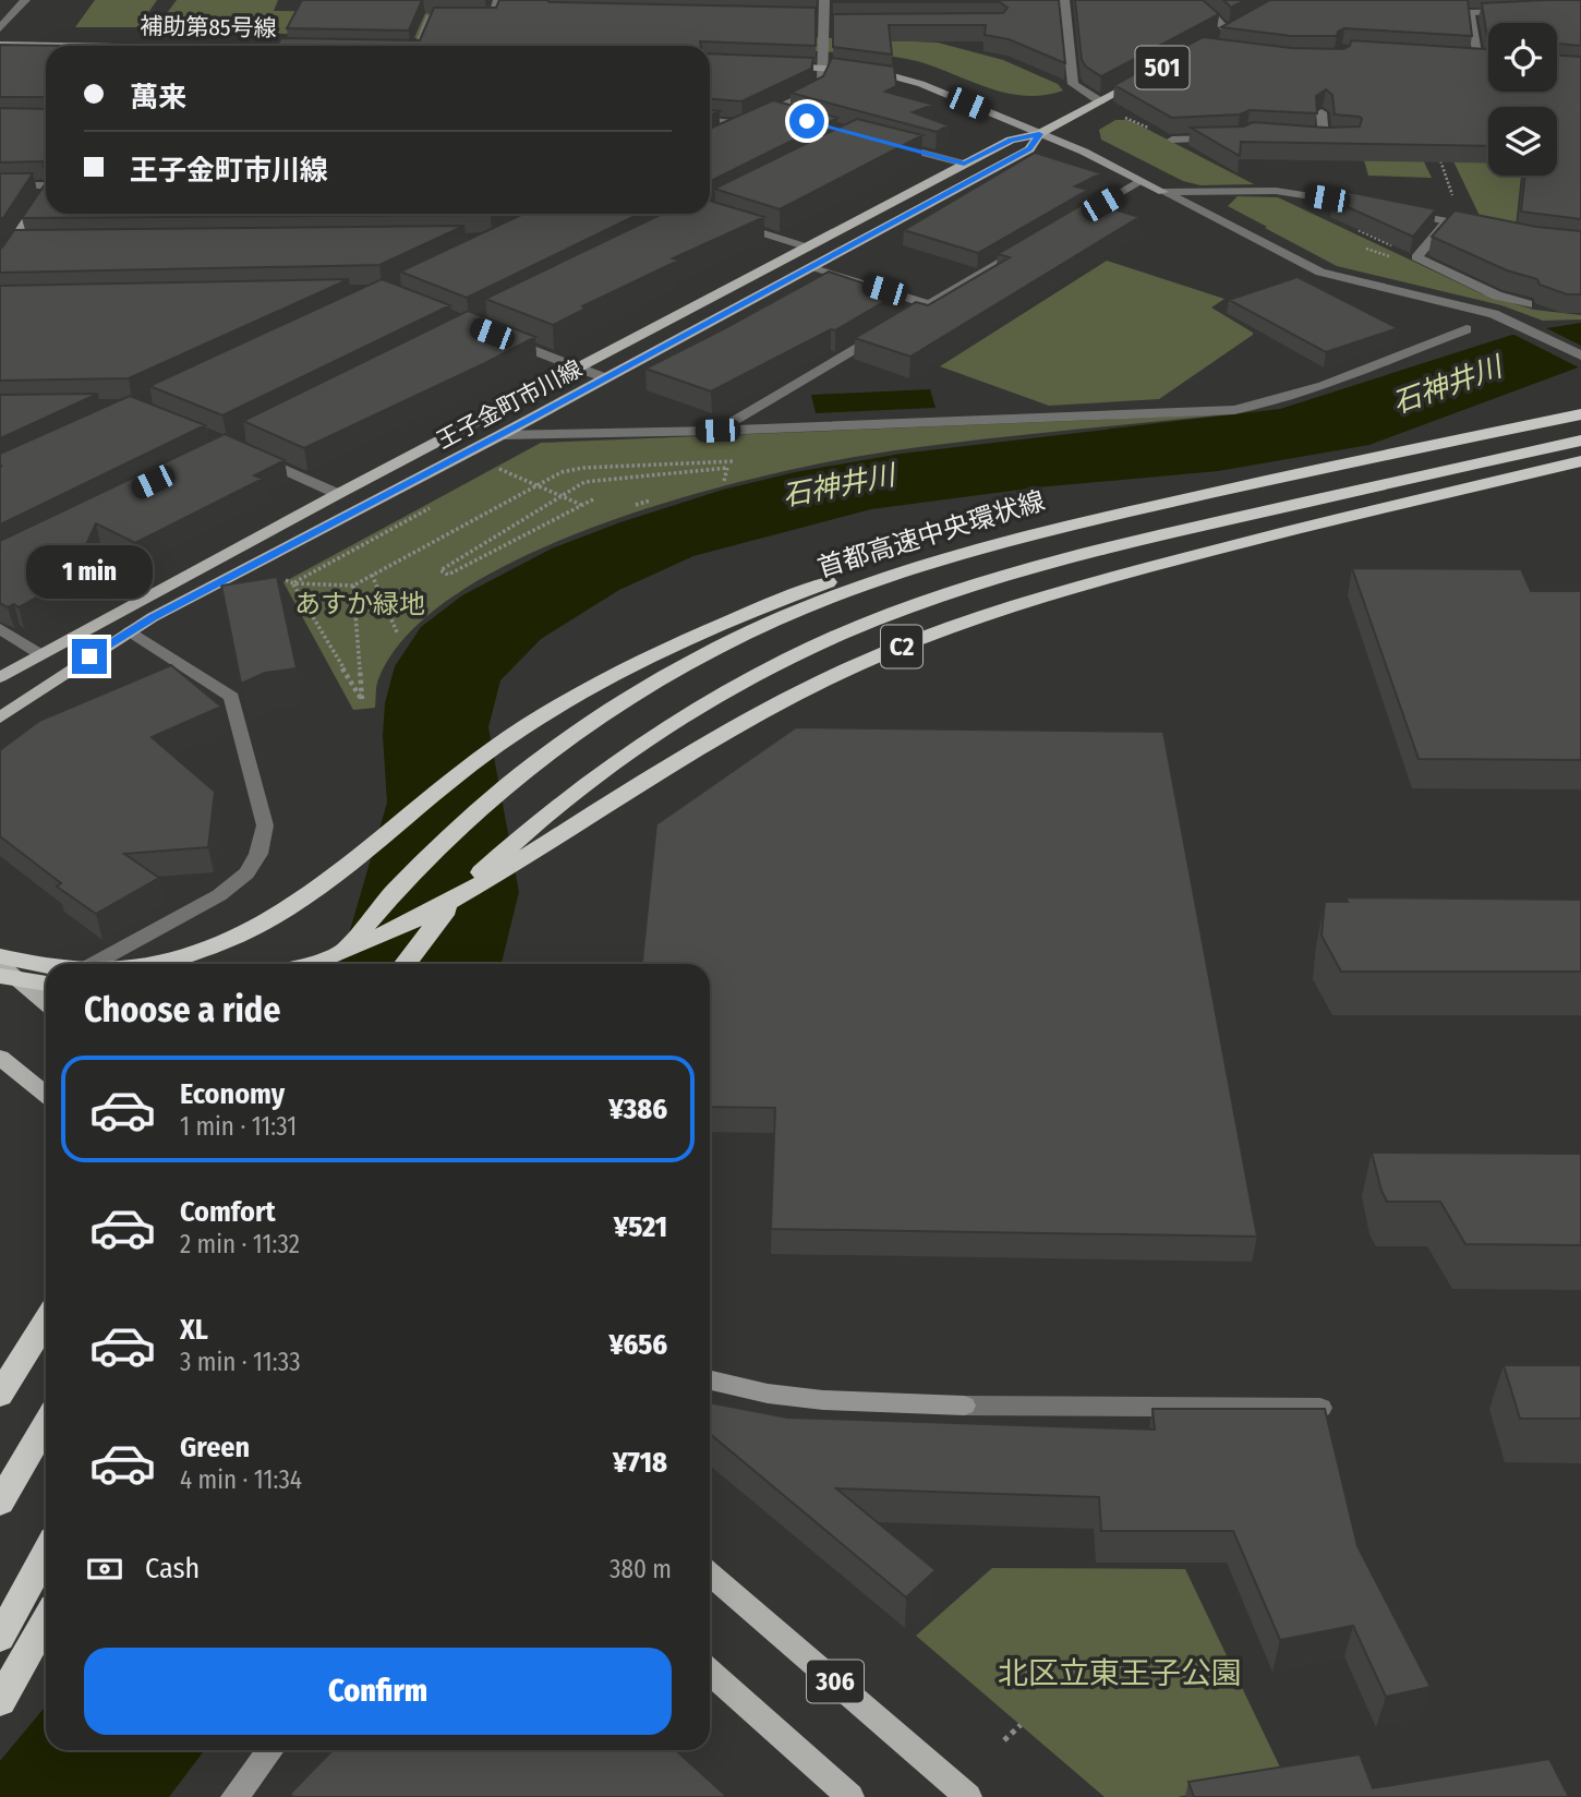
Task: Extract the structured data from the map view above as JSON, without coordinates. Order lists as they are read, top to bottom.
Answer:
{
  "streets": {
    "highway": ["首都高速中央環状線", "C2"],
    "main road": ["501", "王子金町市川線", "306"],
    "street": ["補助第85号線"]
  },
  "water": ["石神井川"],
  "parks": ["あすか緑地", "北区立東王子公園"],
  "page": {
    "banner": ["萬来", "王子金町市川線"],
    "bubble": "1 min",
    "heading": "Choose a ride",
    "list": [
      {
        "name": "Economy",
        "note": "1 min · 11:31",
        "value": "¥386"
      },
      {
        "name": "Comfort",
        "note": "2 min · 11:32",
        "value": "¥521"
      },
      {
        "name": "XL",
        "note": "3 min · 11:33",
        "value": "¥656"
      },
      {
        "name": "Green",
        "note": "4 min · 11:34",
        "value": "¥718"
      }
    ],
    "pay": ["Cash", "380 m"],
    "buttons": "Confirm"
  }
}
